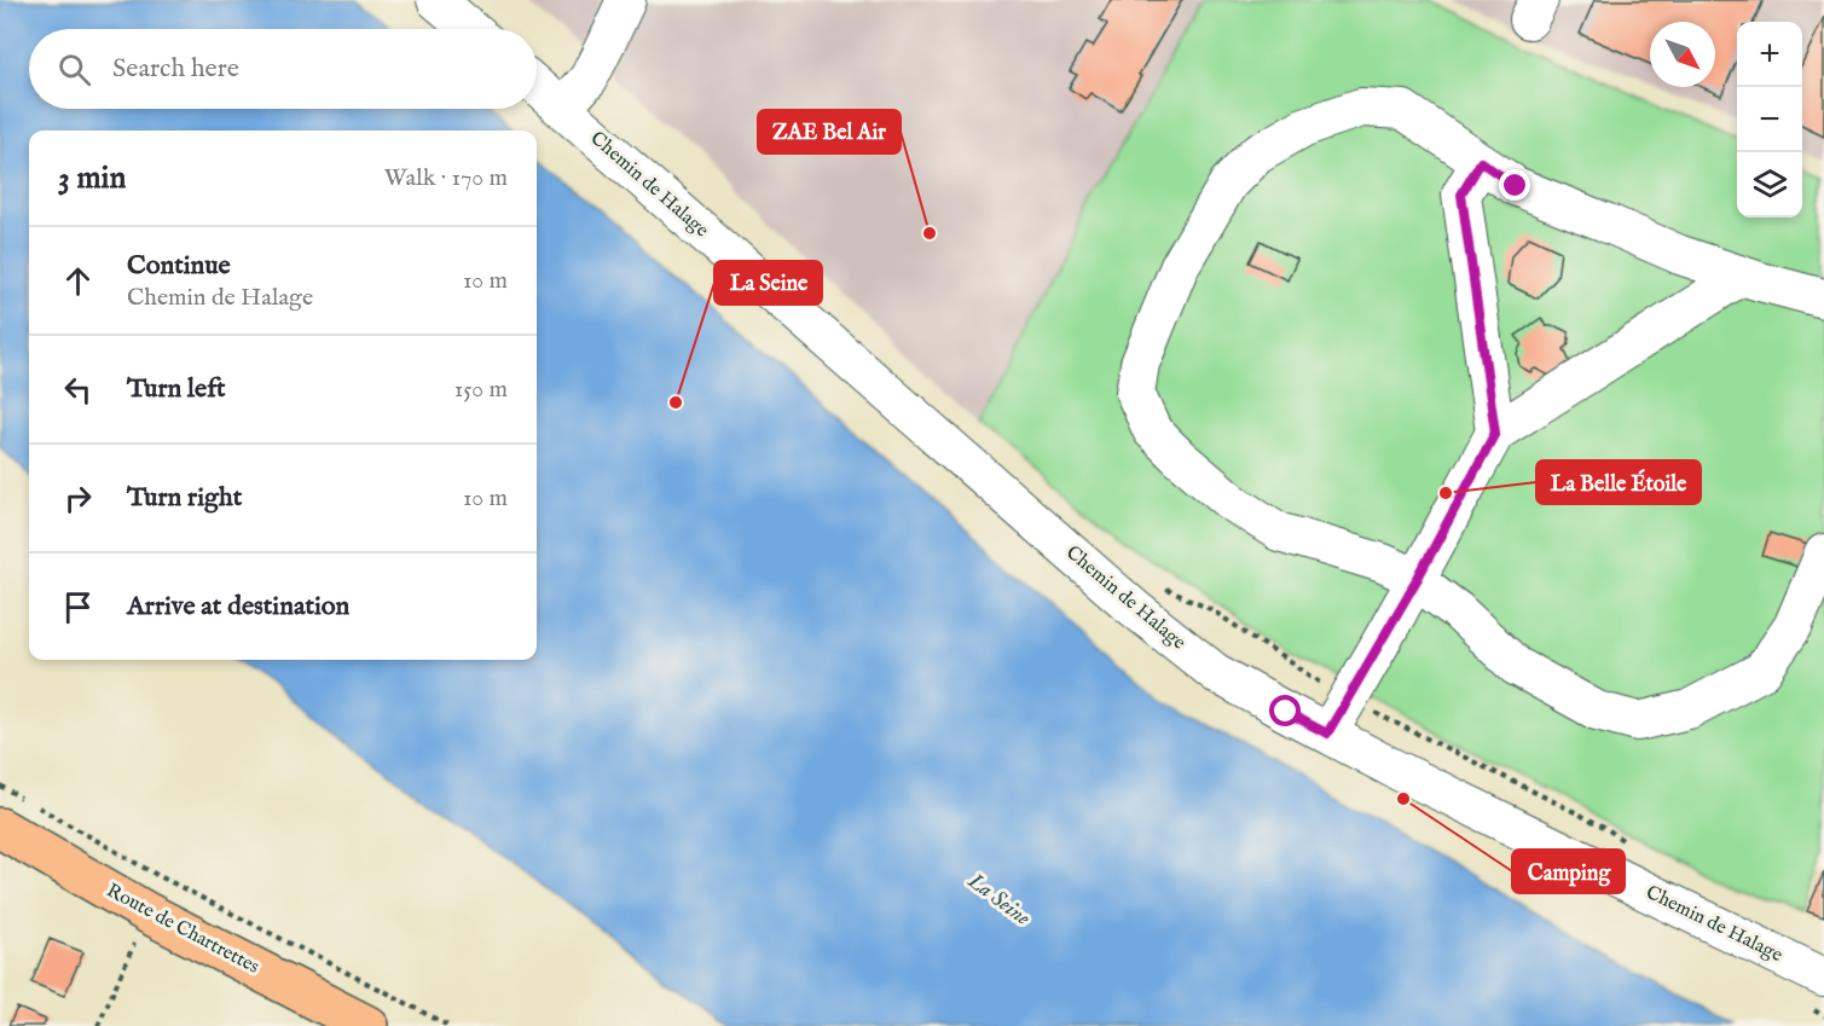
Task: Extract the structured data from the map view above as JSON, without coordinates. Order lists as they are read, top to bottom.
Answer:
{
  "streets": {
    "main road": ["Route de Chartrettes"],
    "street": ["Chemin de Halage"]
  },
  "water": ["La Seine"],
  "places": [
    "ZAE Bel Air",
    "La Seine",
    "La Belle Étoile",
    "Camping"
  ],
  "north": "bottom right",
  "page": {
    "map_buttons": ["+", "−"],
    "search": "Search here",
    "heading": ["3 min", "Walk · 170 m"],
    "list": [
      ["Continue", "Chemin de Halage", "10 m"],
      ["Turn left", "150 m"],
      ["Turn right", "10 m"],
      "Arrive at destination"
    ]
  }
}
